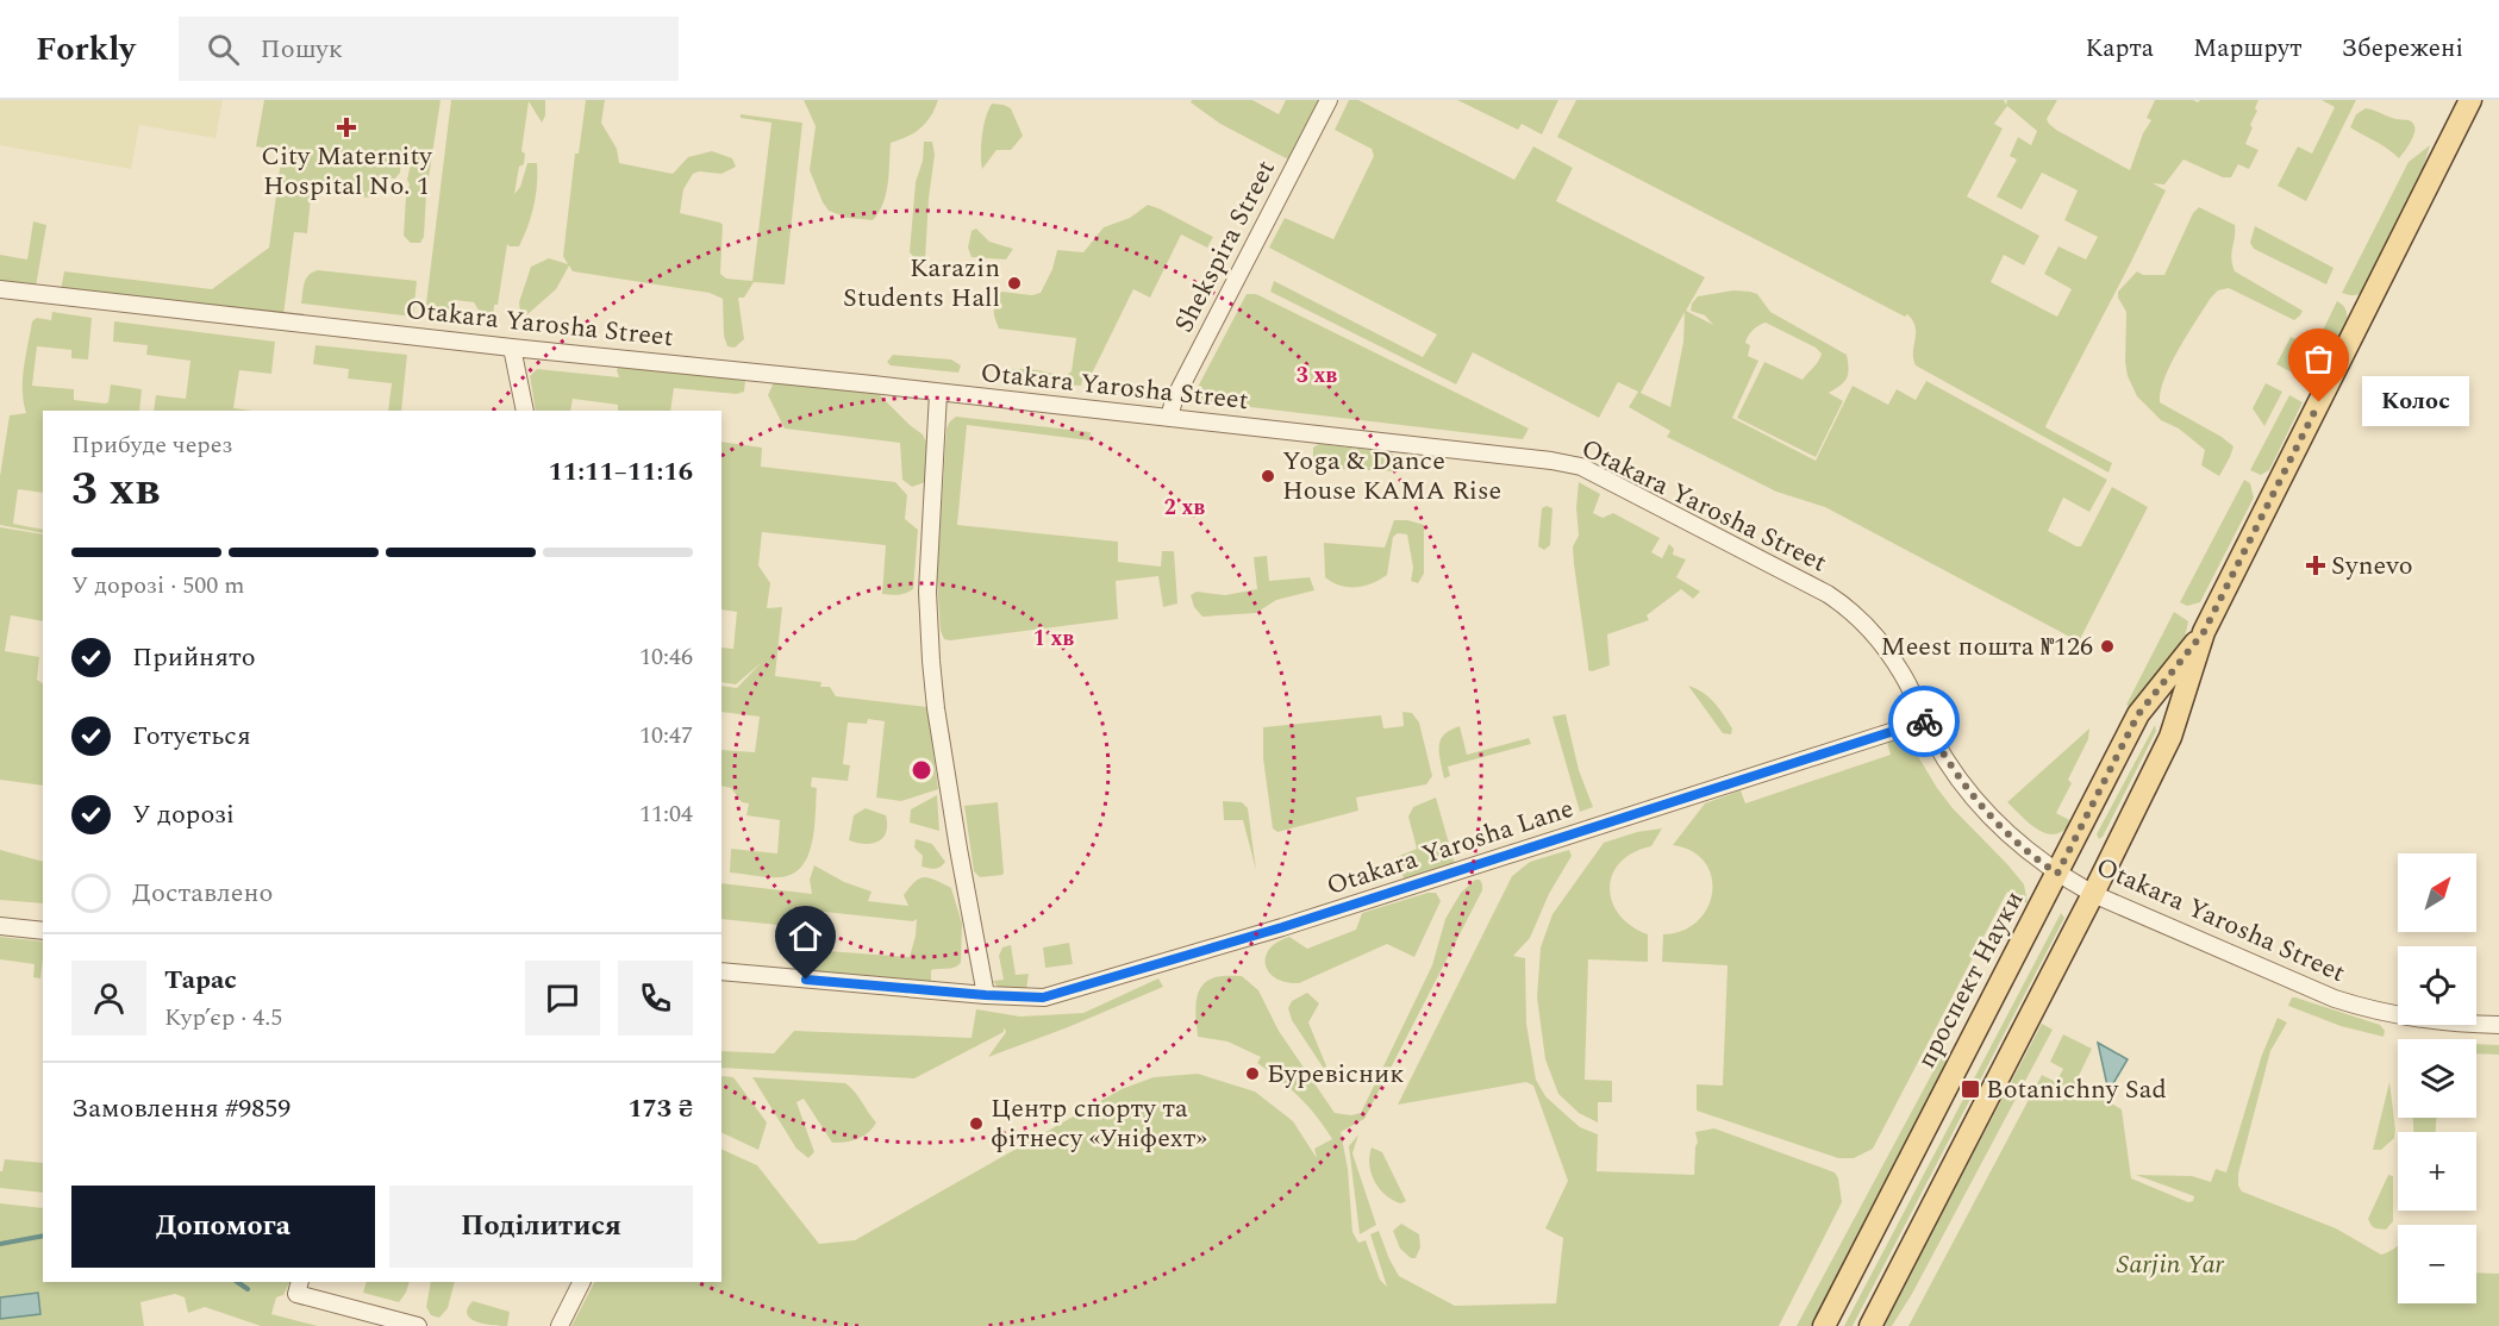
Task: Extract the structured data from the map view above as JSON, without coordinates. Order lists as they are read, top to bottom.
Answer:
{
  "streets": {
    "main road": ["проспект Науки"],
    "street": ["Shekspira Street", "Otakara Yarosha Street", "Otakara Yarosha Lane"]
  },
  "crossings": [
    ["Shekspira Street", "Otakara Yarosha Street"],
    ["Otakara Yarosha Street", "Otakara Yarosha Lane"],
    ["Otakara Yarosha Street", "проспект Науки"]
  ],
  "parks": ["Sarjin Yar"],
  "places": {
    "health": ["City Maternity Hospital No. 1", "Synevo"],
    "other": [
      "Karazin Students Hall",
      "Колос",
      "Yoga & Dance House KAMA Rise",
      "Meest пошта №126",
      "Буревісник",
      "Центр спорту та фітнесу «Уніфехт»"
    ],
    "transit": ["Botanichny Sad"]
  },
  "north": "top right",
  "page": {
    "header": "Forkly",
    "search": "Пошук",
    "nav": ["Карта", "Маршрут", "Збережені"],
    "bubble": "Колос",
    "heading": ["3 хв", "Прибуде через", "11:11–11:16"],
    "panel": [
      "Тарас",
      "Кур’єр · 4.5",
      "Замовлення #9859",
      "173 ₴"
    ],
    "bar": "У дорозі · 500 m",
    "list": [
      ["Прийнято", "10:46"],
      ["Готується", "10:47"],
      ["У дорозі", "11:04"],
      "Доставлено"
    ],
    "map_buttons": ["+", "−"],
    "buttons": ["Допомога", "Поділитися"]
  },
  "rings": ["3 хв", "2 хв", "1 хв"]
}
